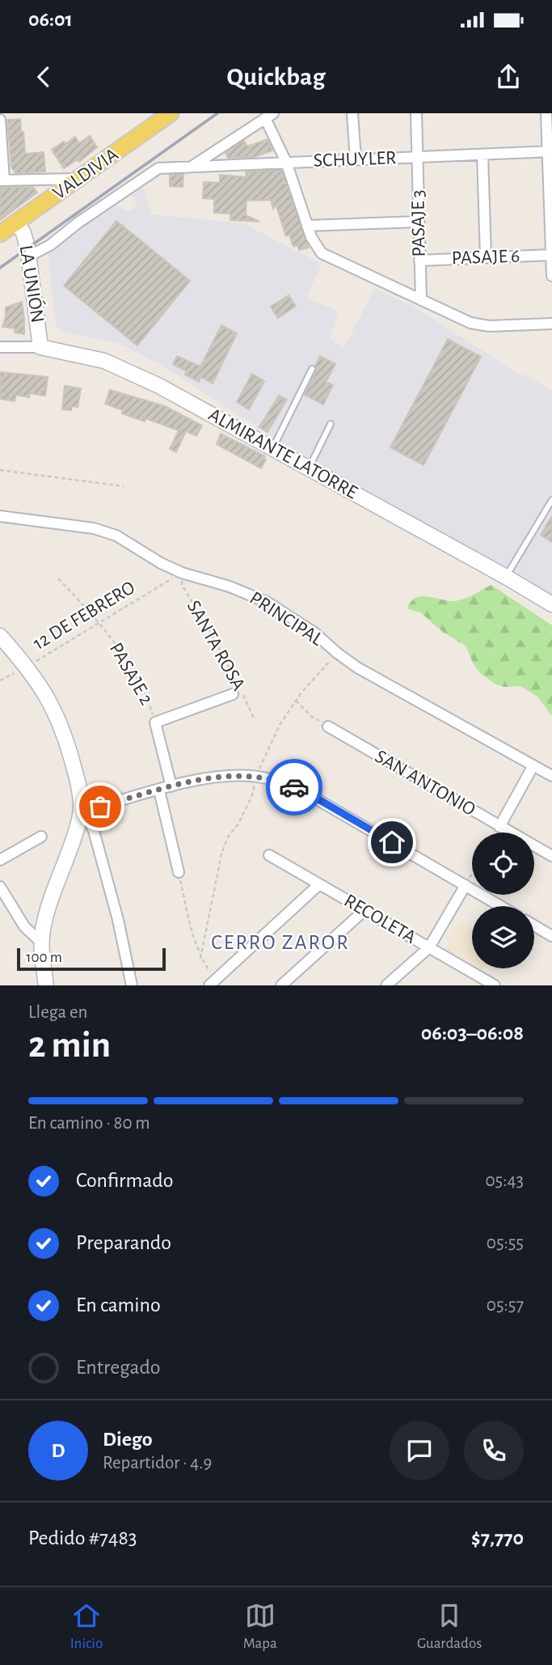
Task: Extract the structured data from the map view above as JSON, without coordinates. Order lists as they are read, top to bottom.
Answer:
{
  "streets": {
    "main road": ["VALDIVIA", "LA UNIÓN", "ALMIRANTE LATORRE"],
    "street": [
      "SCHUYLER",
      "PASAJE 3",
      "PASAJE 6",
      "PRINCIPAL",
      "PASAJE 2",
      "SAN ANTONIO",
      "RECOLETA"
    ],
    "path": ["12 DE FEBRERO", "SANTA ROSA"]
  },
  "crossings": [
    ["SCHUYLER", "PASAJE 3"],
    ["SCHUYLER", "LA UNIÓN"],
    ["VALDIVIA", "LA UNIÓN"],
    ["PASAJE 3", "PASAJE 6"],
    ["LA UNIÓN", "ALMIRANTE LATORRE"],
    ["12 DE FEBRERO", "PRINCIPAL"],
    ["12 DE FEBRERO", "SANTA ROSA"],
    ["12 DE FEBRERO", "PASAJE 2"],
    ["PRINCIPAL", "SANTA ROSA"]
  ],
  "districts": ["CERRO ZAROR"],
  "scale_bar": "100 m",
  "page": {
    "status": "06:01",
    "header": "Quickbag",
    "scale": "100 m",
    "heading": ["2 min", "Llega en", "06:03–06:08"],
    "panel": [
      "Diego",
      "Repartidor · 4.9",
      "Pedido #7483",
      "$7,770"
    ],
    "bar": "En camino · 80 m",
    "list": [
      ["Confirmado", "05:43"],
      ["Preparando", "05:55"],
      ["En camino", "05:57"],
      "Entregado"
    ],
    "round": "D",
    "tabs": ["Inicio", "Mapa", "Guardados"]
  }
}
